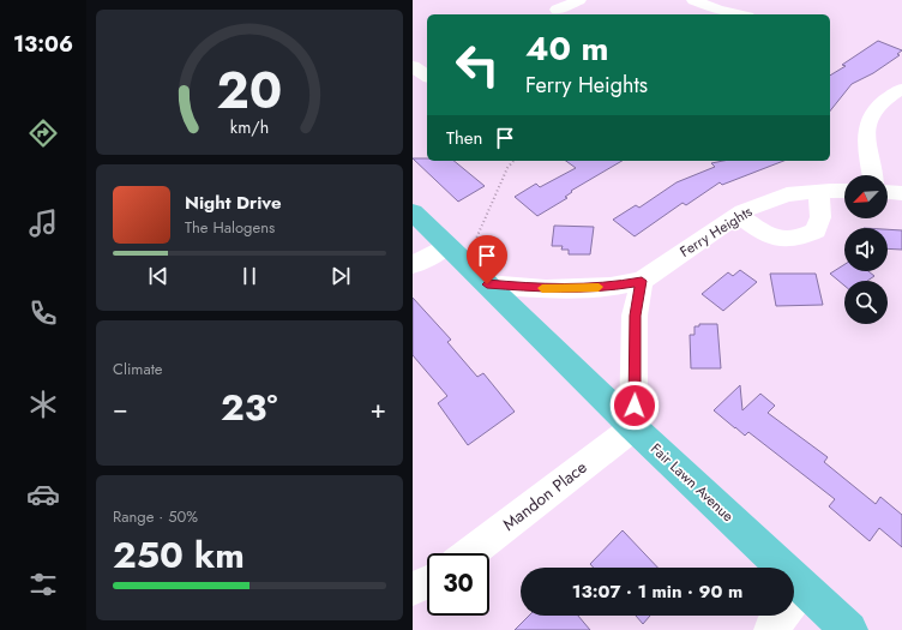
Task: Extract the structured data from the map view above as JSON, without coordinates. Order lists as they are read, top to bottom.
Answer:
{
  "streets": {
    "main road": ["Fair Lawn Avenue"],
    "street": ["Ferry Heights", "Mandon Place"]
  },
  "crossings": [
    ["Ferry Heights", "Fair Lawn Avenue"],
    ["Fair Lawn Avenue", "Mandon Place"]
  ],
  "north": "bottom left",
  "page": {
    "tabs": "13:06",
    "turn": ["40 m", "Ferry Heights"],
    "then": "Then",
    "song": ["Night Drive", "The Halogens"],
    "tile": [
      "Climate",
      ["Range · 50%", "250 km"]
    ],
    "heat": ["−", "23°", "+"],
    "limit": "30",
    "trip": "13:07 · 1 min · 90 m",
    "gauge": ["20", "km/h"]
  }
}
